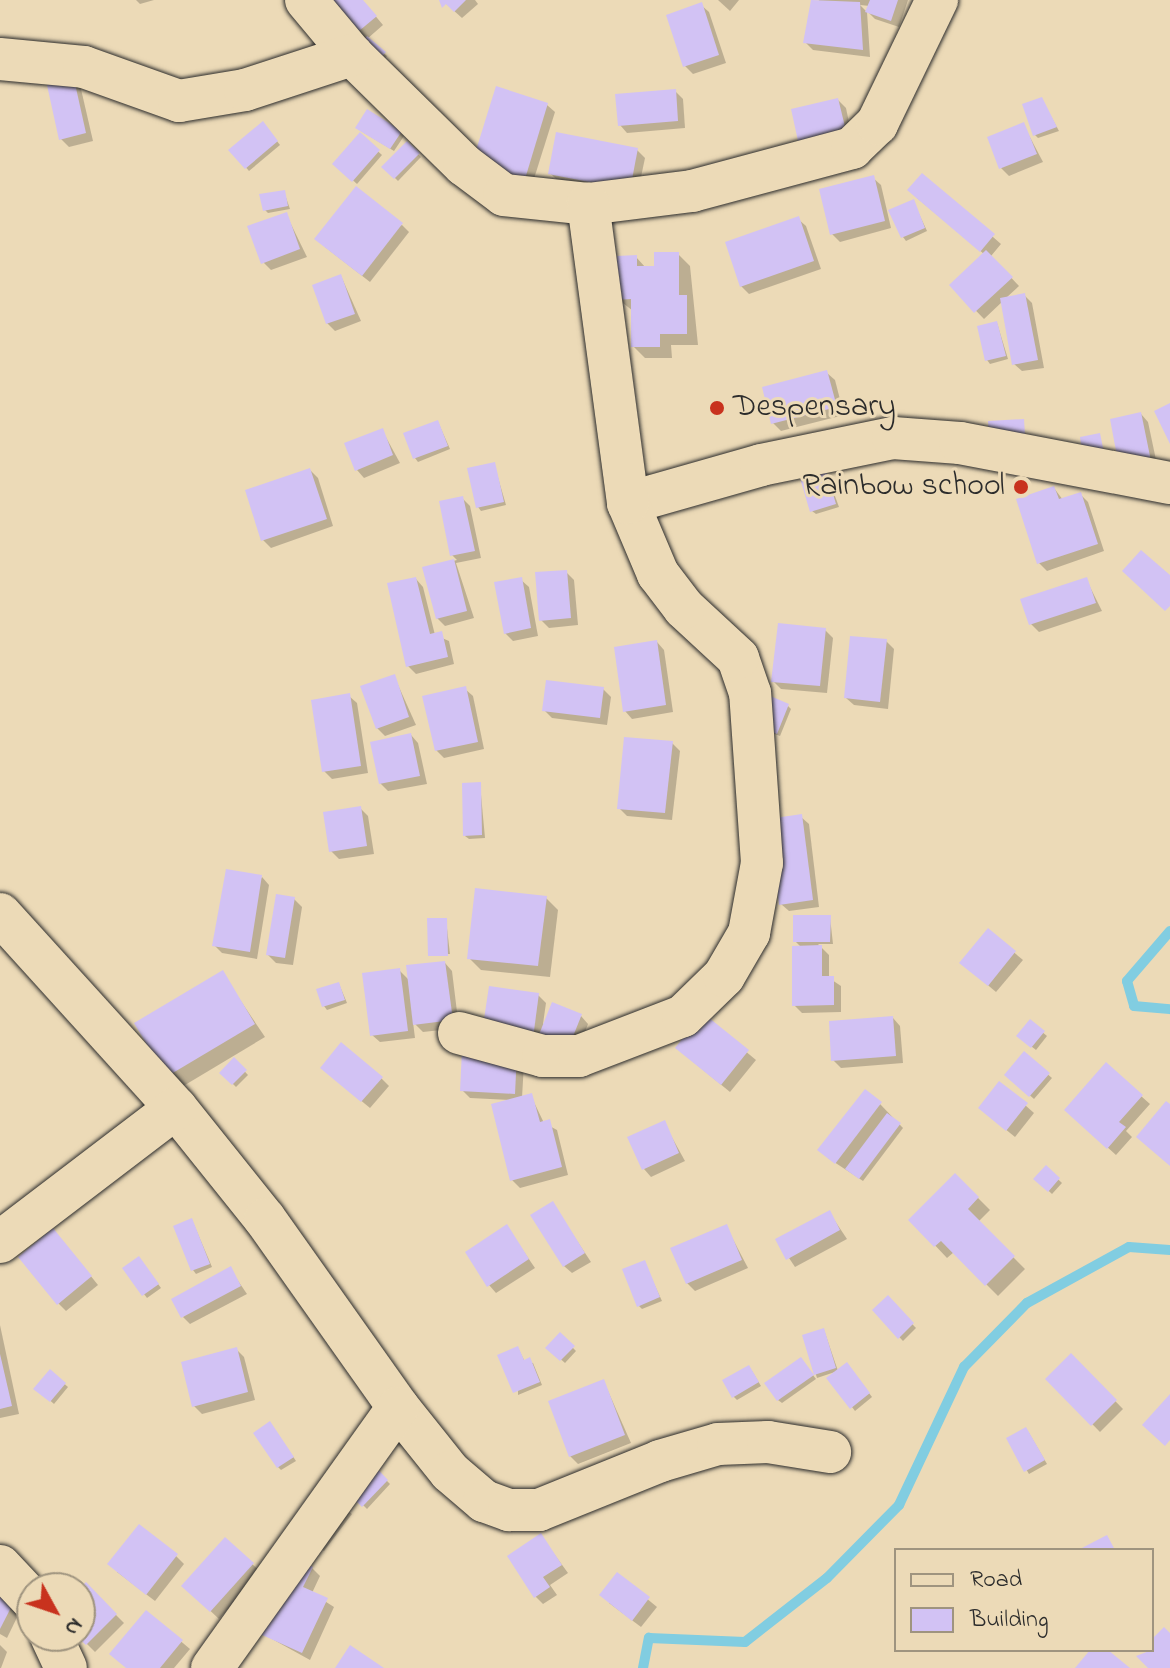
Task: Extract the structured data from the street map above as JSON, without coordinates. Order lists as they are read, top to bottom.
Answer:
{
  "places": ["Despensary", "Rainbow school"],
  "legend": ["Road", "Building"],
  "north": "bottom right"
}
